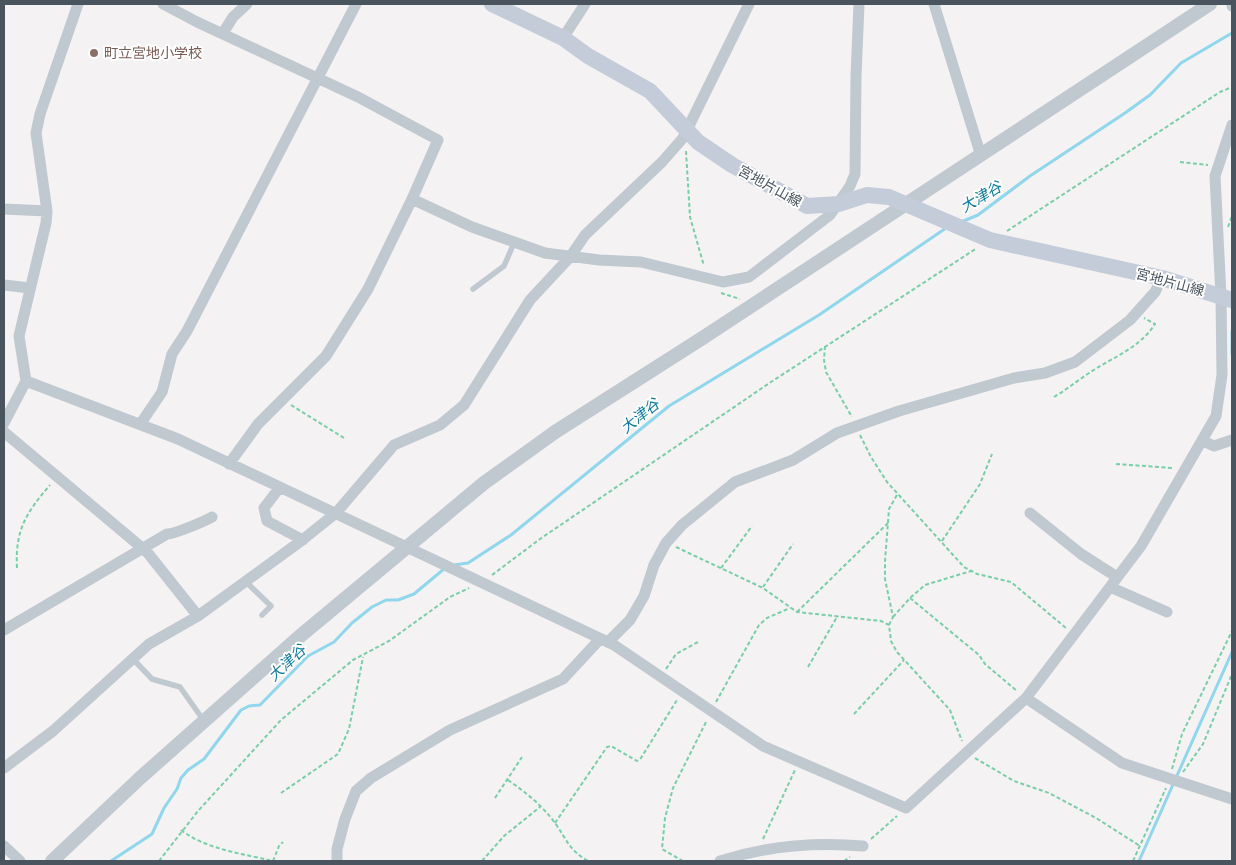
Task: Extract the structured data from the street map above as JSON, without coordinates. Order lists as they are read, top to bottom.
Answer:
{
  "streets": {
    "main road": ["宮地片山線"]
  },
  "water": ["大津谷"],
  "places": ["町立宮地小学校"]
}
